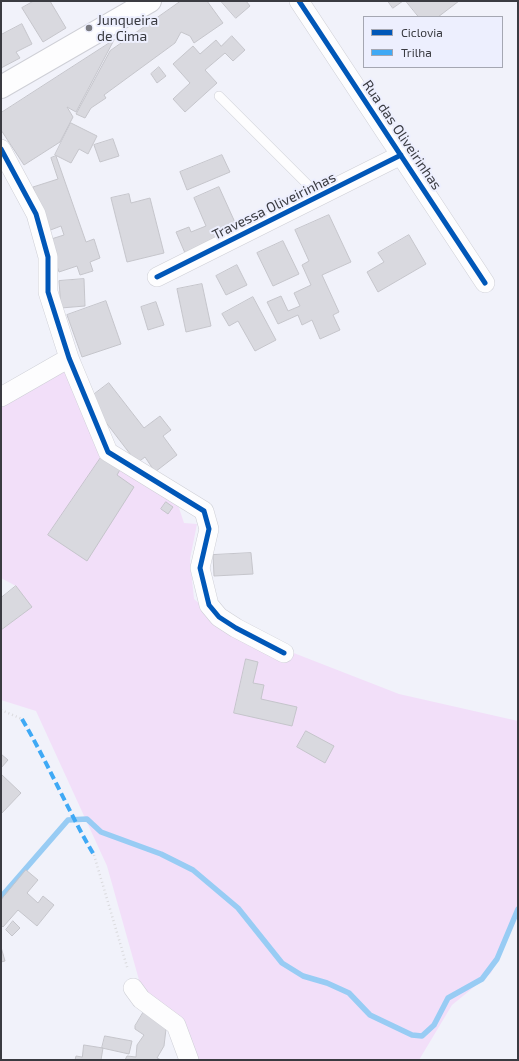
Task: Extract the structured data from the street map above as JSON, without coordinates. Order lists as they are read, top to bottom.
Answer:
{
  "streets": {
    "street": ["Rua das Oliveirinhas", "Travessa Oliveirinhas"]
  },
  "crossings": [
    ["Rua das Oliveirinhas", "Travessa Oliveirinhas"]
  ],
  "places": ["Junqueira de Cima"],
  "legend": ["Ciclovia", "Trilha"]
}
